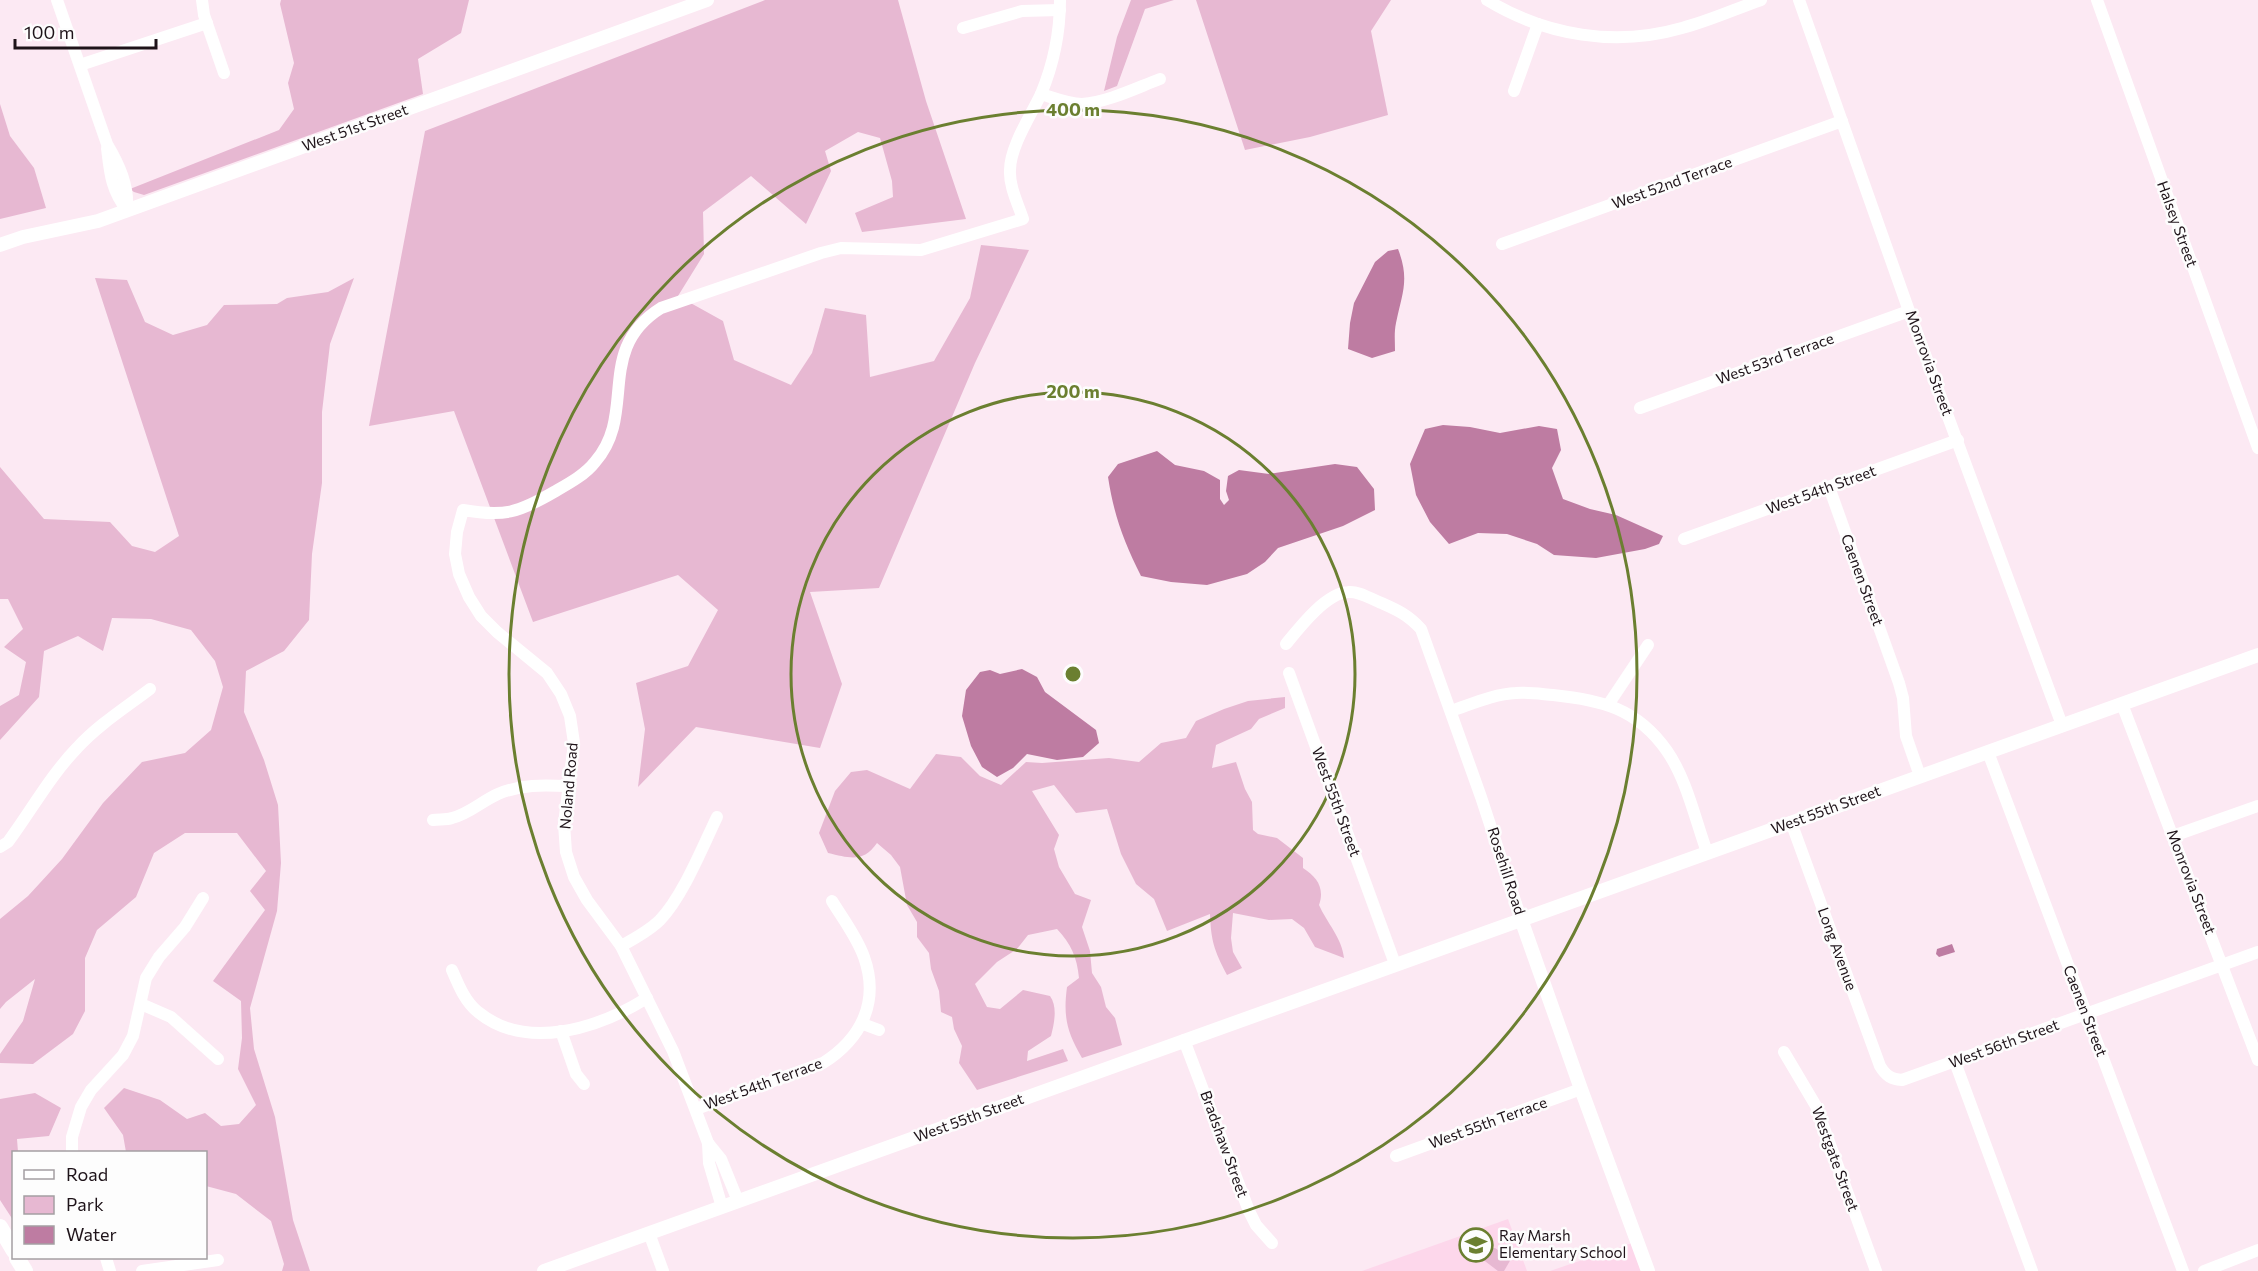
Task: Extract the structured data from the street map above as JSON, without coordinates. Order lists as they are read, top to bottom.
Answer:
{
  "streets": {
    "street": [
      "West 51st Street",
      "West 52nd Terrace",
      "Halsey Street",
      "West 53rd Terrace",
      "Monrovia Street",
      "West 54th Street",
      "Caenen Street",
      "Noland Road",
      "West 55th Street",
      "Rosehill Road",
      "Long Avenue",
      "West 56th Street",
      "West 54th Terrace",
      "West 55th Terrace",
      "Bradshaw Street",
      "Westgate Street"
    ]
  },
  "crossings": [
    ["West 52nd Terrace", "Monrovia Street"],
    ["West 53rd Terrace", "Monrovia Street"],
    ["Monrovia Street", "West 54th Street"],
    ["Monrovia Street", "West 55th Street"],
    ["Monrovia Street", "West 56th Street"],
    ["West 54th Street", "Caenen Street"],
    ["Caenen Street", "West 55th Street"],
    ["Caenen Street", "West 56th Street"],
    ["Noland Road", "West 55th Street"],
    ["Noland Road", "West 54th Terrace"],
    ["West 55th Street", "Rosehill Road"],
    ["West 55th Street", "Long Avenue"],
    ["West 55th Street", "Bradshaw Street"],
    ["Rosehill Road", "West 55th Terrace"],
    ["Long Avenue", "West 56th Street"]
  ],
  "places": {
    "school or university": ["Ray Marsh Elementary School"]
  },
  "legend": ["Road", "Park", "Water"],
  "scale_bar": "100 m",
  "rings": ["400 m", "200 m"]
}
